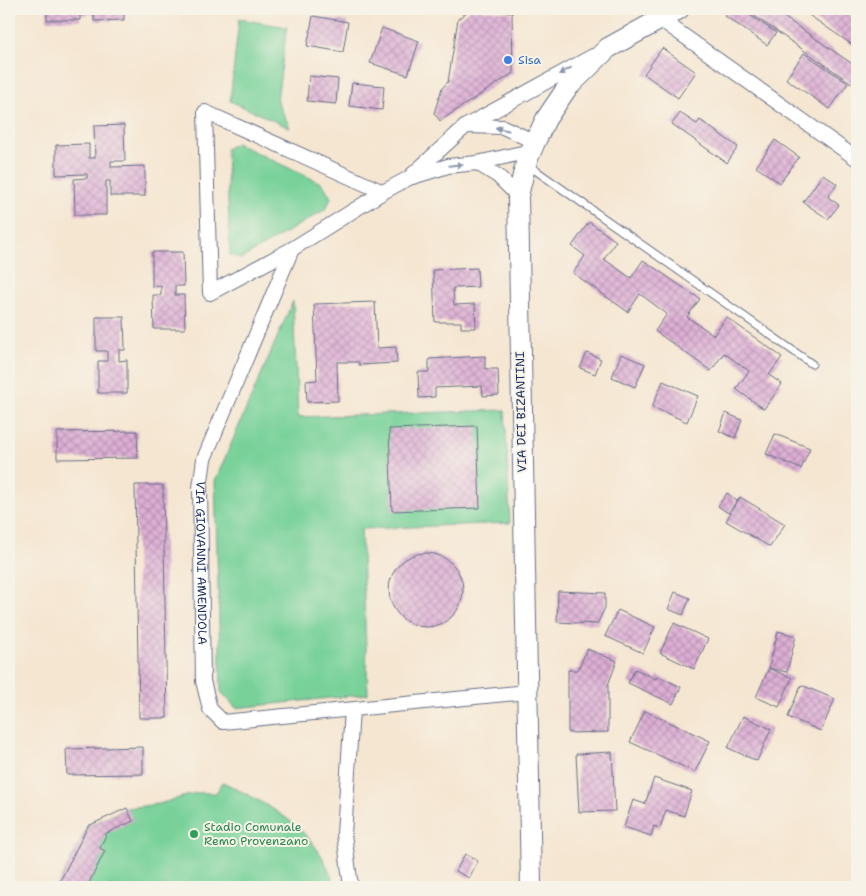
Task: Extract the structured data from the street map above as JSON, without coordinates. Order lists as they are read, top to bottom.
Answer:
{
  "streets": {
    "street": ["VIA DEI BIZANTINI", "VIA GIOVANNI AMENDOLA"]
  },
  "crossings": [
    ["VIA DEI BIZANTINI", "VIA GIOVANNI AMENDOLA"]
  ],
  "places": ["Sisa", "Stadio Comunale Remo Provenzano"]
}
